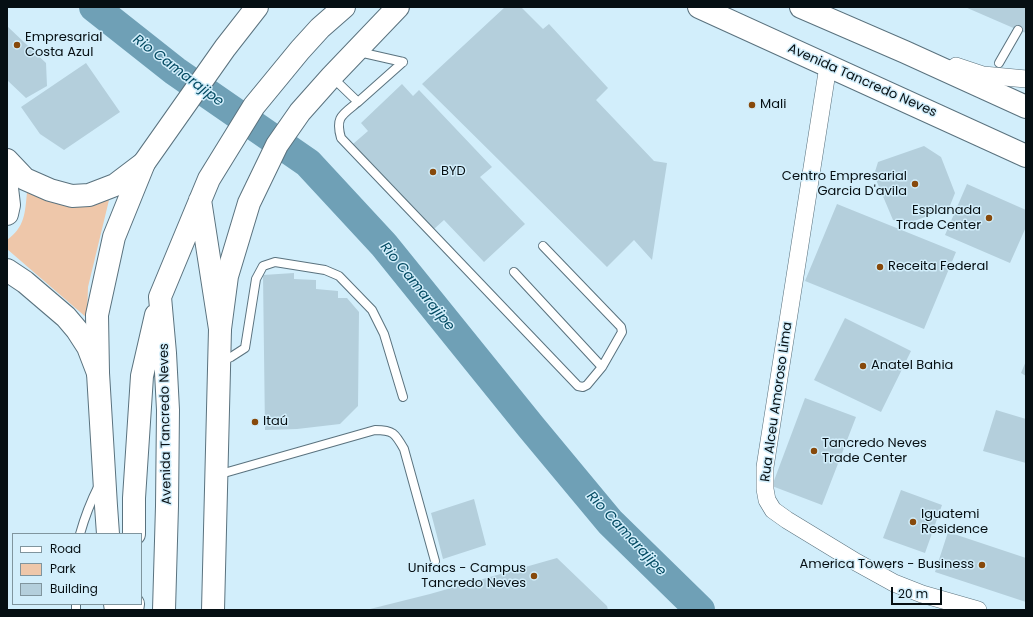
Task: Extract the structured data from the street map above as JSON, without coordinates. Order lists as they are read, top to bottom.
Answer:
{
  "streets": {
    "main road": ["Avenida Tancredo Neves"],
    "street": ["Rua Alceu Amoroso Lima"]
  },
  "crossings": [
    ["Avenida Tancredo Neves", "Rua Alceu Amoroso Lima"]
  ],
  "water": ["Rio Camarajipe"],
  "places": [
    "Empresarial Costa Azul",
    "Mali",
    "BYD",
    "Centro Empresarial Garcia D'avila",
    "Esplanada Trade Center",
    "Receita Federal",
    "Anatel Bahia",
    "Itaú",
    "Tancredo Neves Trade Center",
    "Iguatemi Residence",
    "America Towers - Business",
    "Unifacs - Campus Tancredo Neves"
  ],
  "legend": ["Road", "Park", "Building"],
  "scale_bar": "20 m"
}
